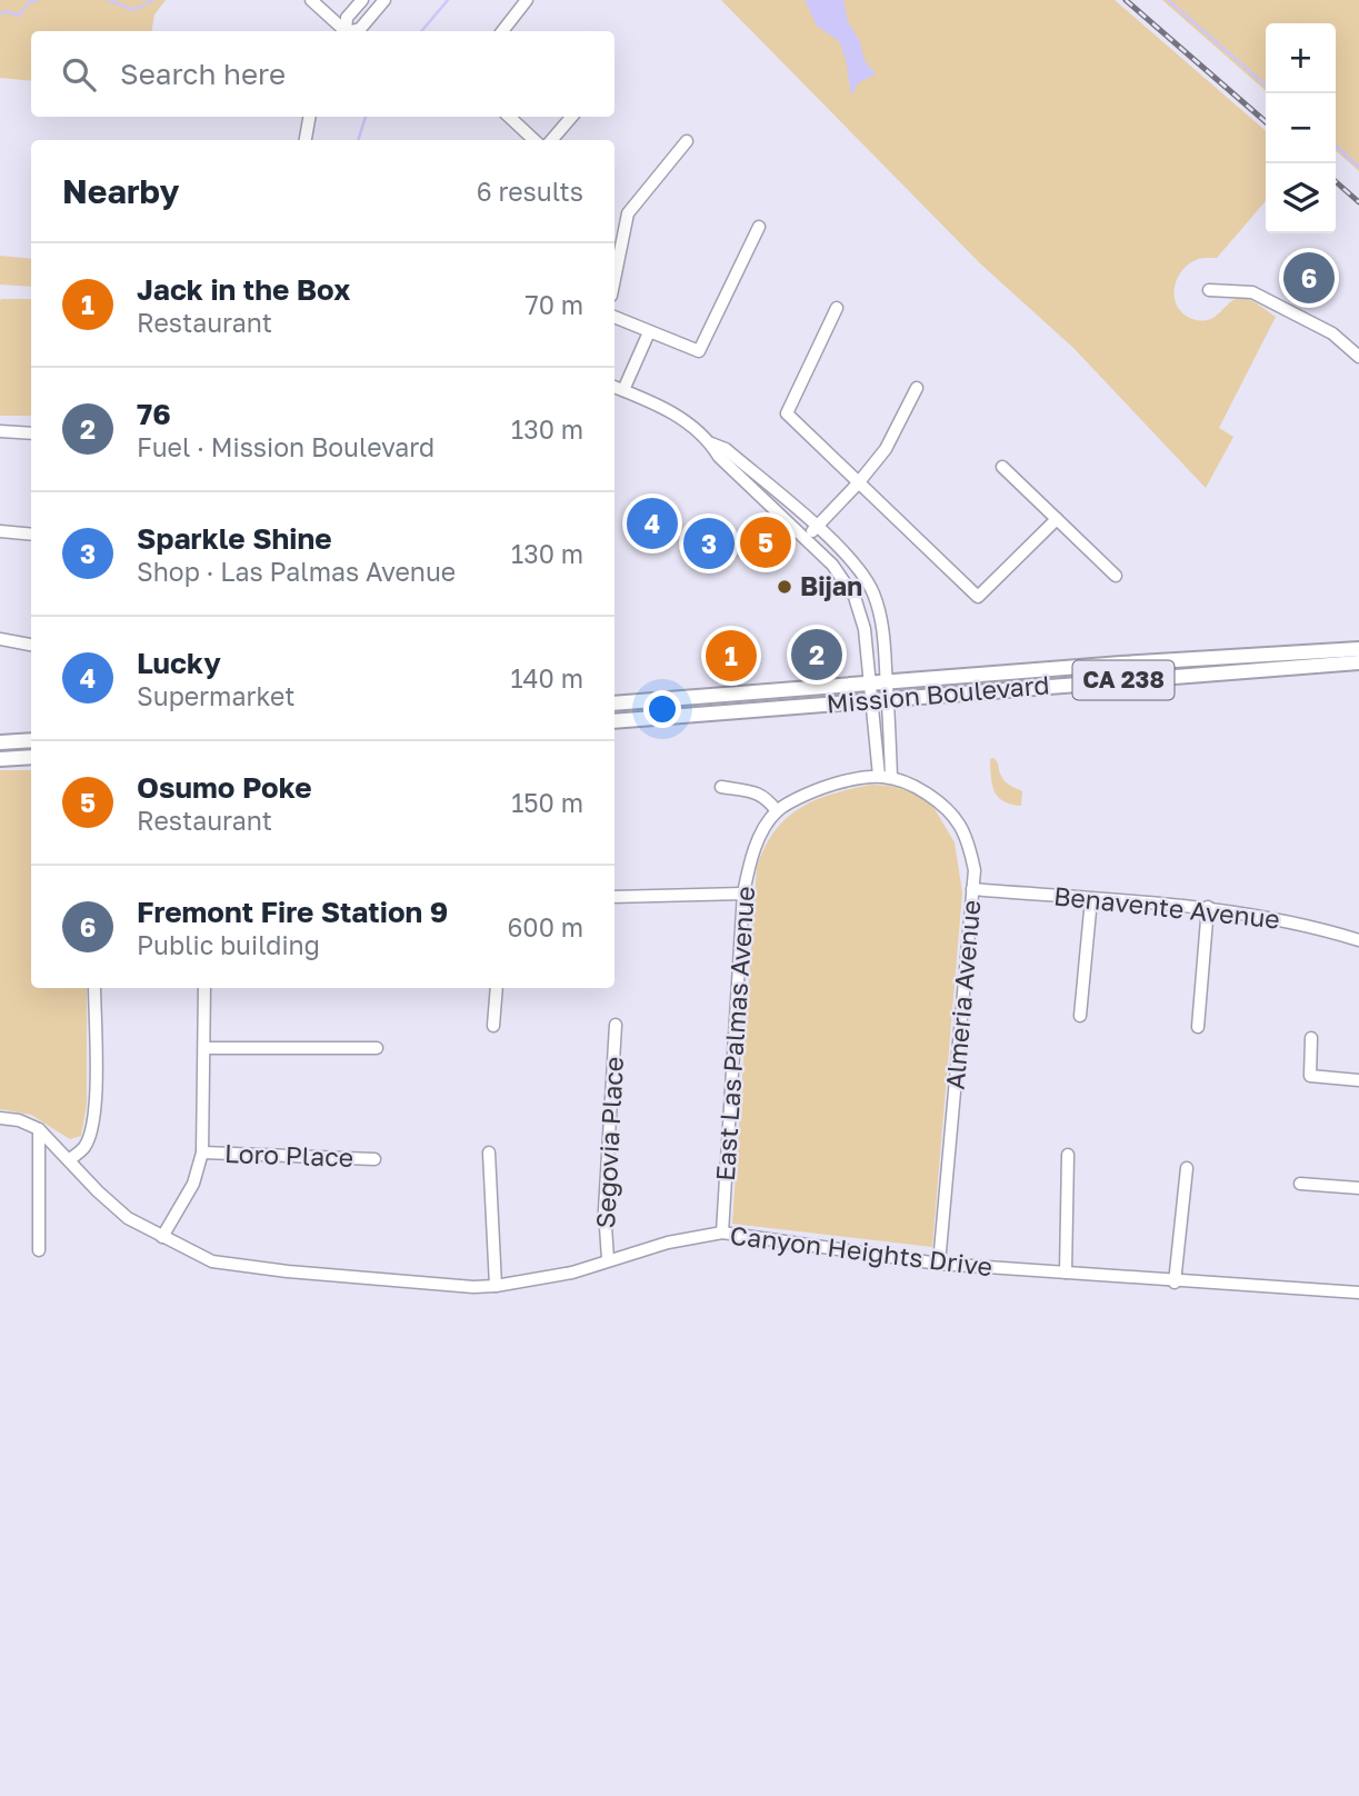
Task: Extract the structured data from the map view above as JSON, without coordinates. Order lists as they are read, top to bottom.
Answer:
{
  "streets": {
    "main road": ["CA 238", "Mission Boulevard"],
    "street": [
      "Benavente Avenue",
      "Almeria Avenue",
      "East Las Palmas Avenue",
      "Segovia Place",
      "Loro Place",
      "Canyon Heights Drive"
    ]
  },
  "crossings": [
    ["Benavente Avenue", "Almeria Avenue"],
    ["Almeria Avenue", "Canyon Heights Drive"],
    ["East Las Palmas Avenue", "Canyon Heights Drive"],
    ["Segovia Place", "Canyon Heights Drive"]
  ],
  "places": ["Bijan"],
  "page": {
    "map_buttons": ["+", "−"],
    "search": "Search here",
    "heading": ["Nearby", "6 results"],
    "list": [
      {
        "mark": "1",
        "name": "Jack in the Box",
        "note": "Restaurant",
        "value": "70 m"
      },
      {
        "mark": "2",
        "name": "76",
        "note": "Fuel · Mission Boulevard",
        "value": "130 m"
      },
      {
        "mark": "3",
        "name": "Sparkle Shine",
        "note": "Shop · Las Palmas Avenue",
        "value": "130 m"
      },
      {
        "mark": "4",
        "name": "Lucky",
        "note": "Supermarket",
        "value": "140 m"
      },
      {
        "mark": "5",
        "name": "Osumo Poke",
        "note": "Restaurant",
        "value": "150 m"
      },
      {
        "mark": "6",
        "name": "Fremont Fire Station 9",
        "note": "Public building",
        "value": "600 m"
      }
    ],
    "pins": [
      "6",
      "4",
      "5",
      "3",
      "2",
      "1"
    ]
  }
}
